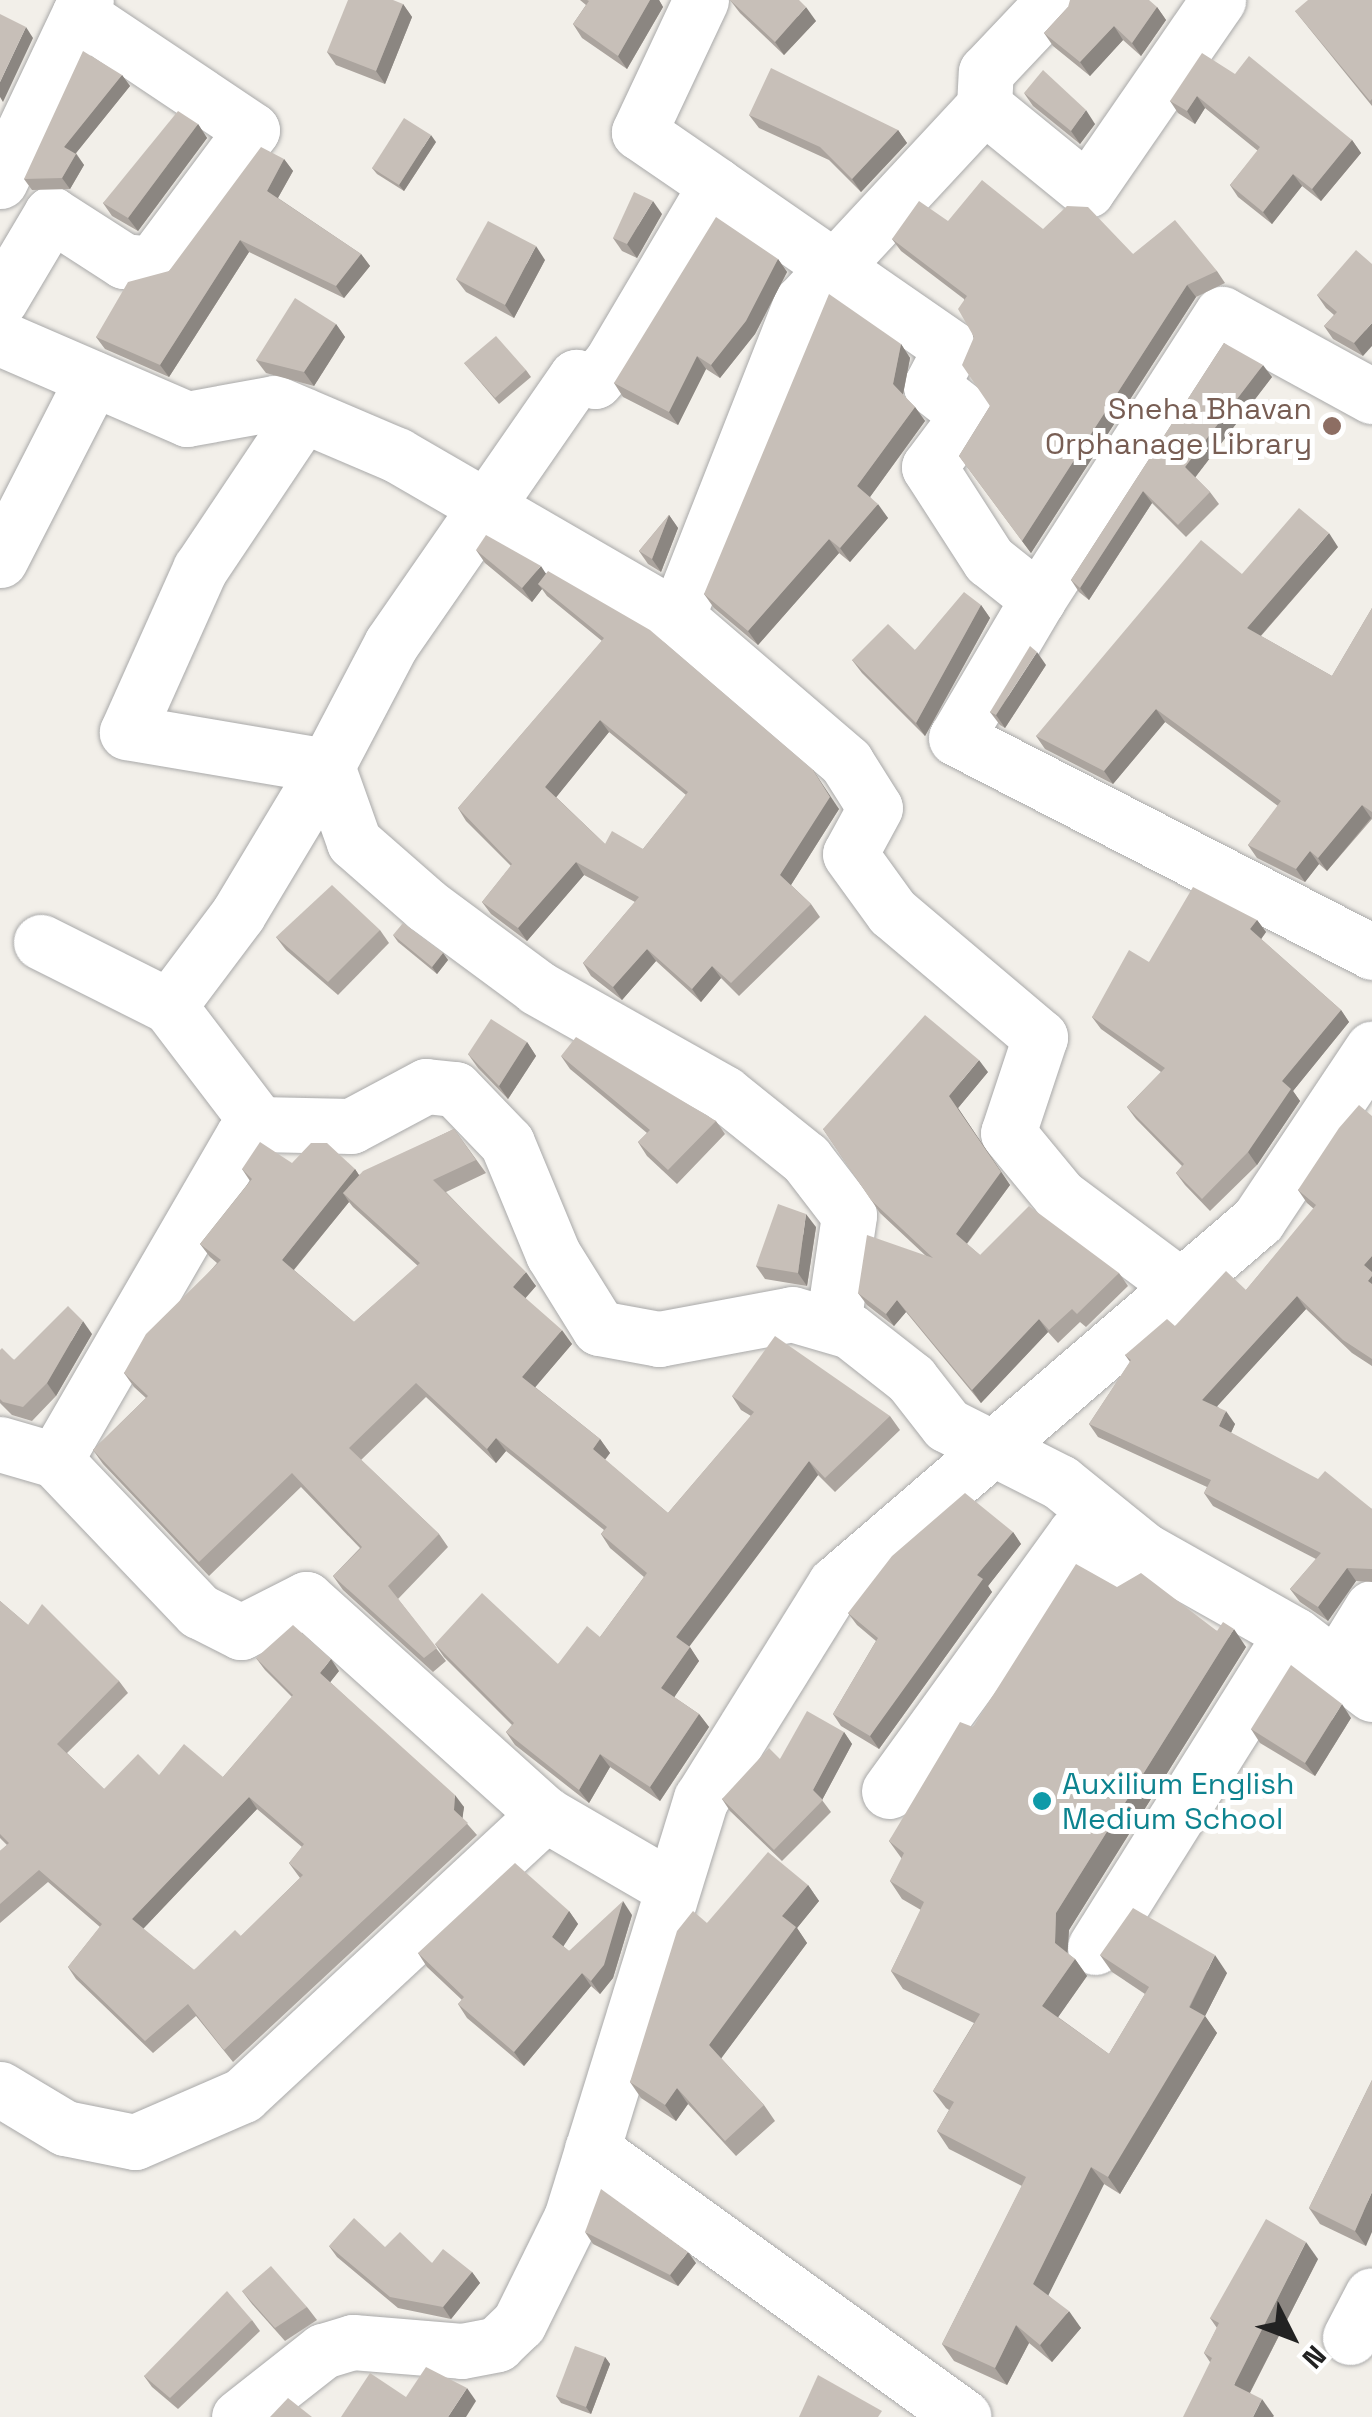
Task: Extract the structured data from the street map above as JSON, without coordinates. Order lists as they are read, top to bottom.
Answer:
{
  "places": ["Sneha Bhavan Orphanage Library", "Auxilium English Medium School"],
  "north": "bottom right"
}
